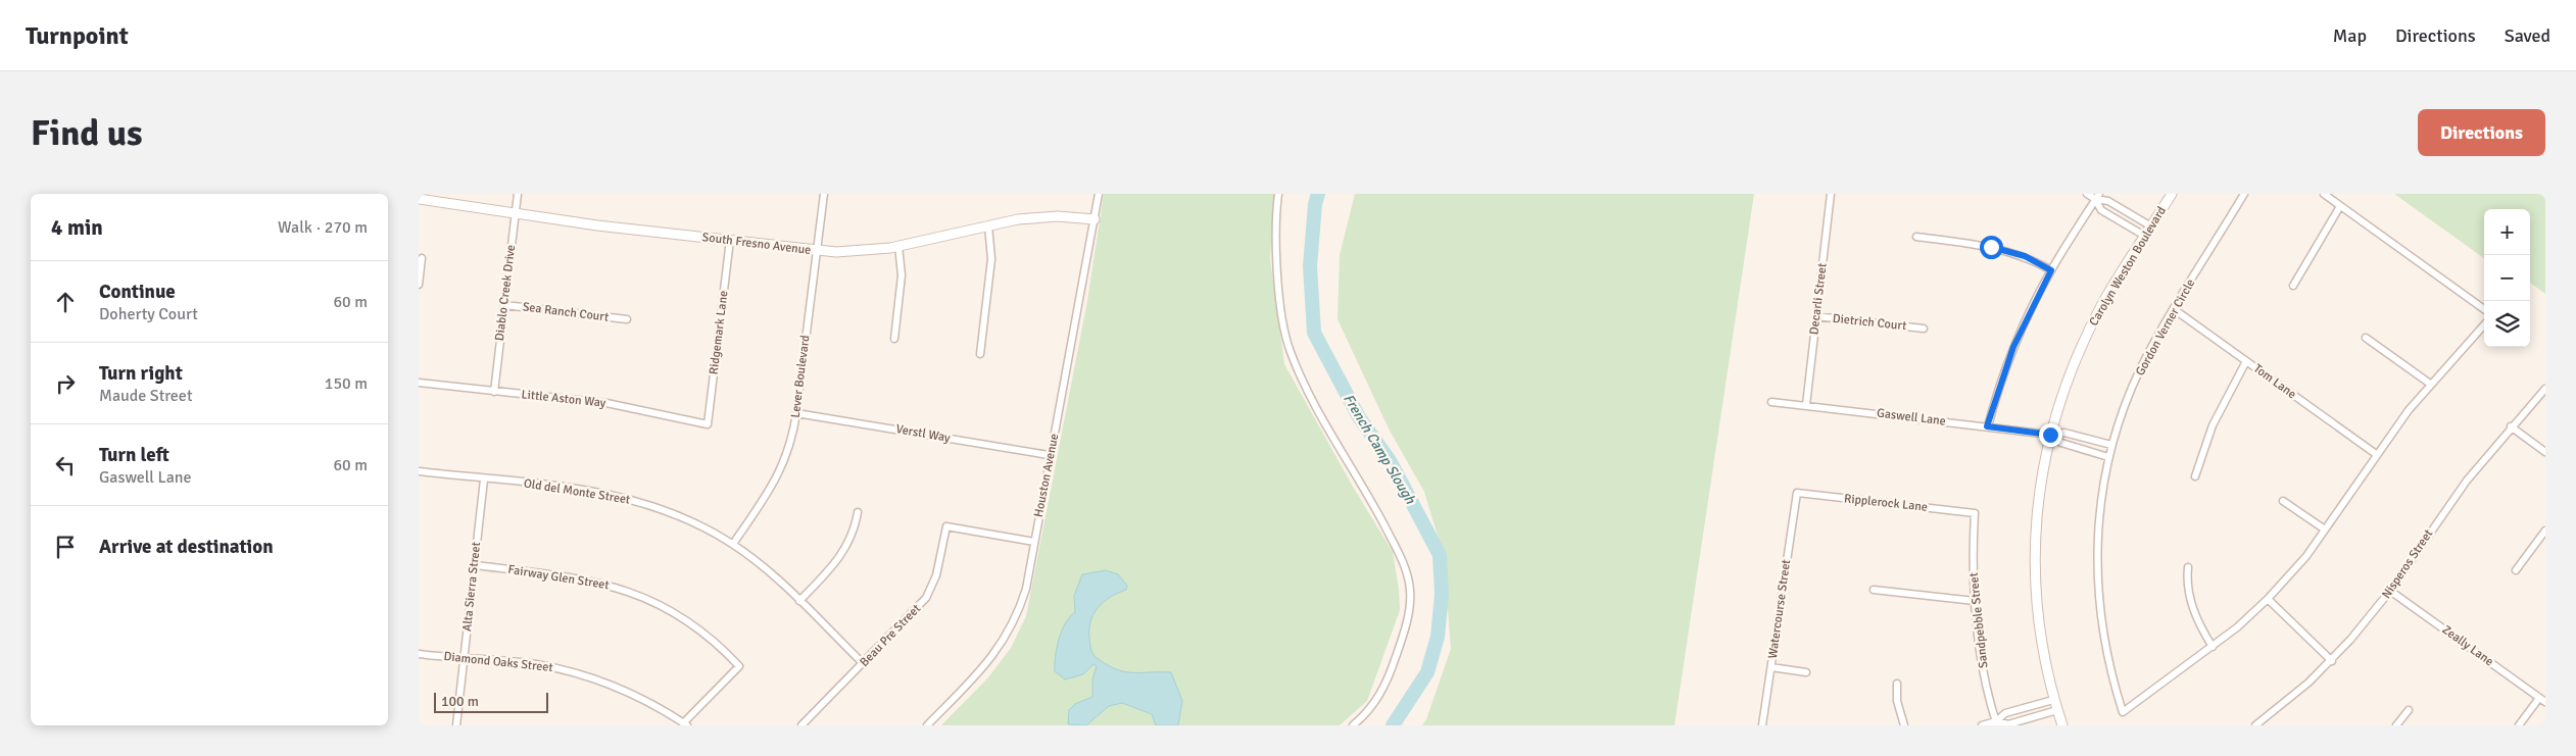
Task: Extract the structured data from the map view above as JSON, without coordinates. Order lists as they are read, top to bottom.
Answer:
{
  "streets": {
    "street": [
      "South Fresno Avenue",
      "Carolyn Weston Boulevard",
      "Diablo Creek Drive",
      "Decarli Street",
      "Sea Ranch Court",
      "Dietrich Court",
      "Gordon Verner Circle",
      "Ridgemark Lane",
      "Lever Boulevard",
      "Tom Lane",
      "Little Aston Way",
      "Gaswell Lane",
      "Verstl Way",
      "Houston Avenue",
      "Old del Monte Street",
      "Ripplerock Lane",
      "Nisperos Street",
      "Fairway Glen Street",
      "Alta Sierra Street",
      "Watercourse Street",
      "Sandpebble Street",
      "Beau Pre Street",
      "Zeally Lane",
      "Diamond Oaks Street"
    ]
  },
  "crossings": [
    ["South Fresno Avenue", "Diablo Creek Drive"],
    ["South Fresno Avenue", "Ridgemark Lane"],
    ["South Fresno Avenue", "Lever Boulevard"],
    ["South Fresno Avenue", "Houston Avenue"],
    ["Carolyn Weston Boulevard", "Gaswell Lane"],
    ["Diablo Creek Drive", "Sea Ranch Court"],
    ["Diablo Creek Drive", "Little Aston Way"],
    ["Decarli Street", "Dietrich Court"],
    ["Decarli Street", "Gaswell Lane"],
    ["Gordon Verner Circle", "Tom Lane"],
    ["Gordon Verner Circle", "Gaswell Lane"],
    ["Ridgemark Lane", "Little Aston Way"],
    ["Lever Boulevard", "Verstl Way"],
    ["Lever Boulevard", "Old del Monte Street"],
    ["Verstl Way", "Houston Avenue"],
    ["Houston Avenue", "Beau Pre Street"],
    ["Old del Monte Street", "Alta Sierra Street"],
    ["Old del Monte Street", "Beau Pre Street"],
    ["Ripplerock Lane", "Watercourse Street"],
    ["Ripplerock Lane", "Sandpebble Street"],
    ["Nisperos Street", "Zeally Lane"],
    ["Fairway Glen Street", "Alta Sierra Street"],
    ["Fairway Glen Street", "Diamond Oaks Street"],
    ["Alta Sierra Street", "Diamond Oaks Street"]
  ],
  "water": ["French Camp Slough"],
  "scale_bar": "100 m",
  "page": {
    "header": "Turnpoint",
    "nav": ["Map", "Directions", "Saved"],
    "buttons": "Directions",
    "title": "Find us",
    "heading": ["4 min", "Walk · 270 m"],
    "map_buttons": ["+", "−"],
    "list": [
      ["Continue", "Doherty Court", "60 m"],
      ["Turn right", "Maude Street", "150 m"],
      ["Turn left", "Gaswell Lane", "60 m"],
      "Arrive at destination"
    ],
    "scale": "100 m"
  }
}
